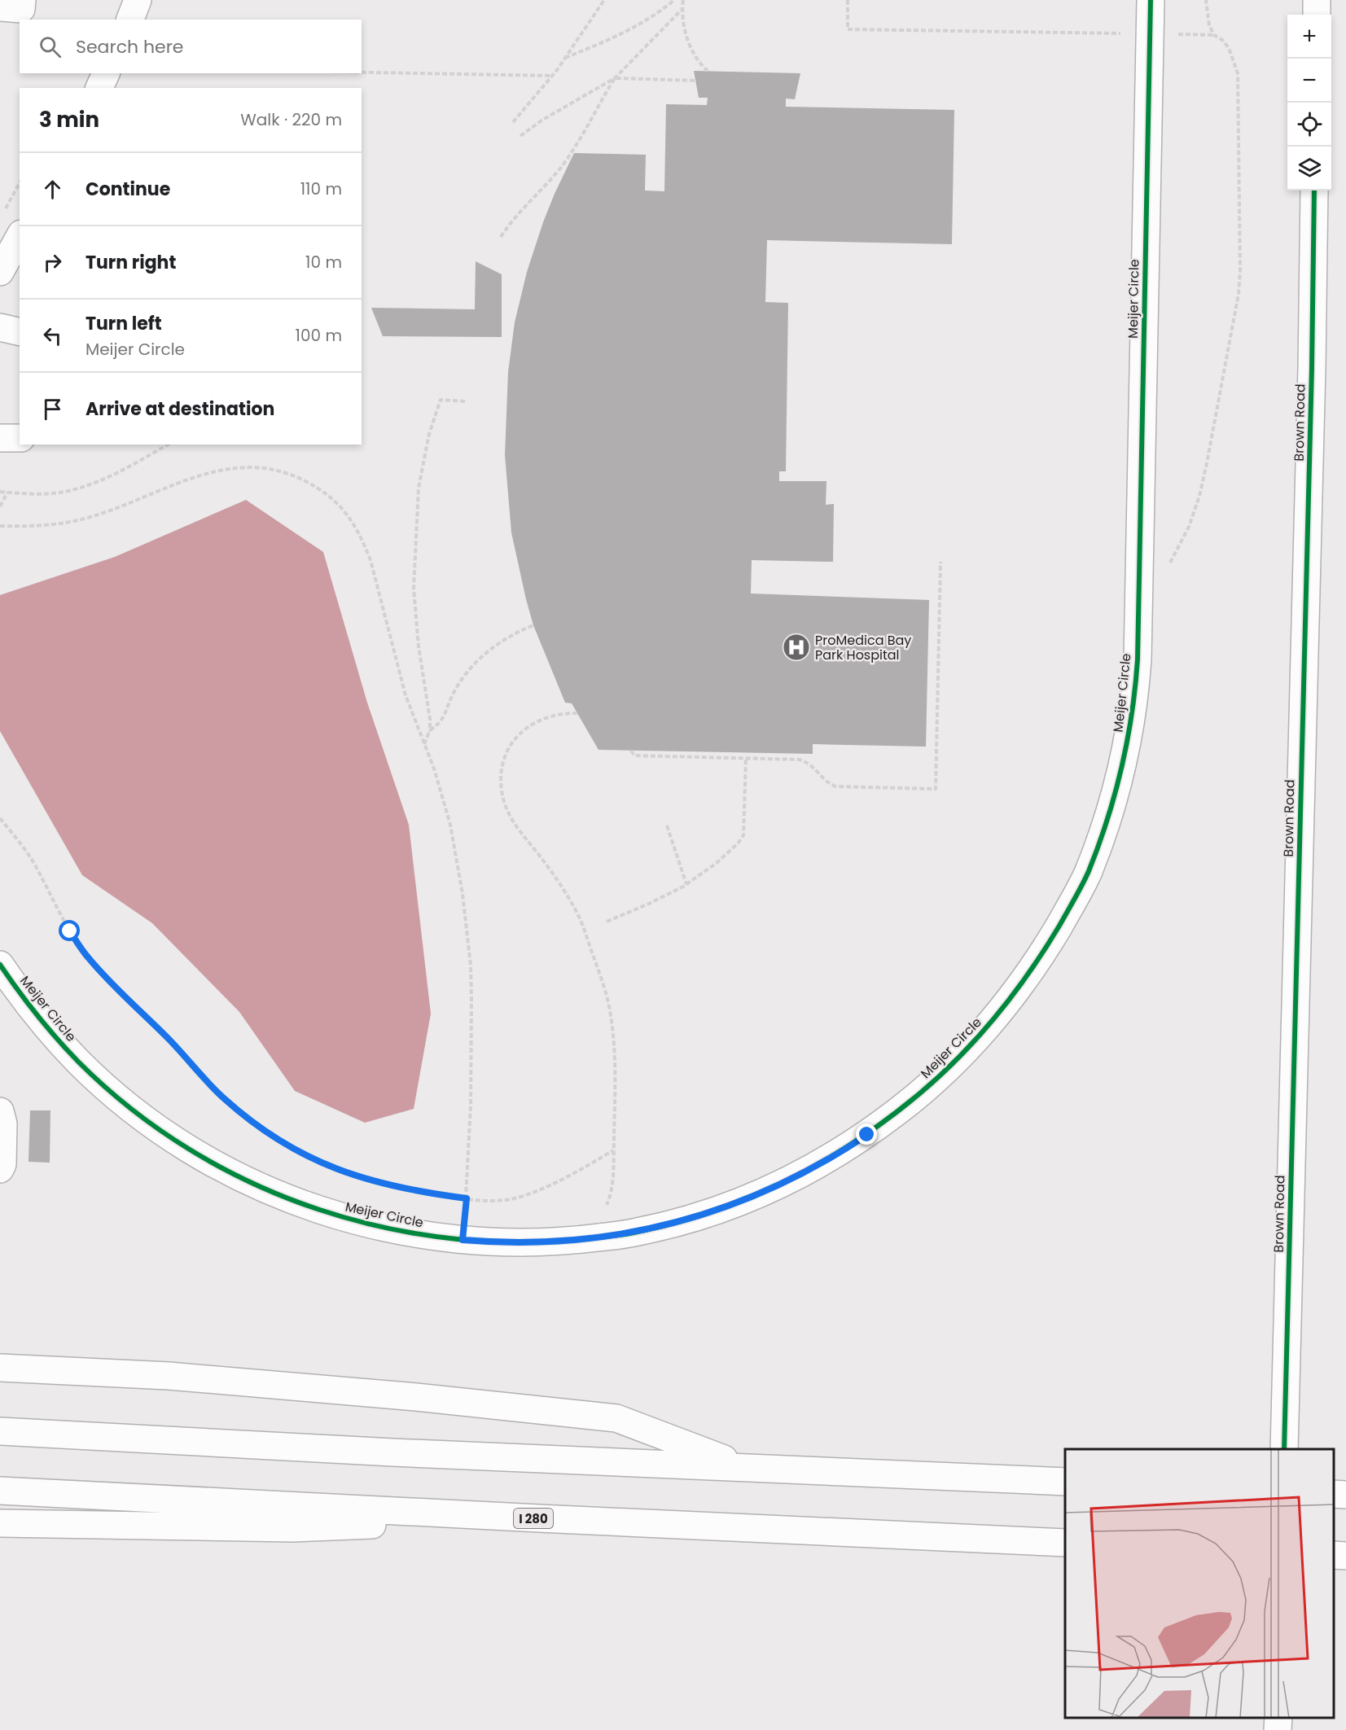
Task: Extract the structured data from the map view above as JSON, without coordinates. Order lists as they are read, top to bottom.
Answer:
{
  "streets": {
    "main road": ["Meijer Circle", "Brown Road", "I 280"]
  },
  "places": {
    "hospital": ["ProMedica Bay Park Hospital"]
  },
  "page": {
    "map_buttons": ["+", "−"],
    "search": "Search here",
    "heading": ["3 min", "Walk · 220 m"],
    "list": [
      ["Continue", "110 m"],
      ["Turn right", "10 m"],
      ["Turn left", "Meijer Circle", "100 m"],
      "Arrive at destination"
    ]
  }
}
